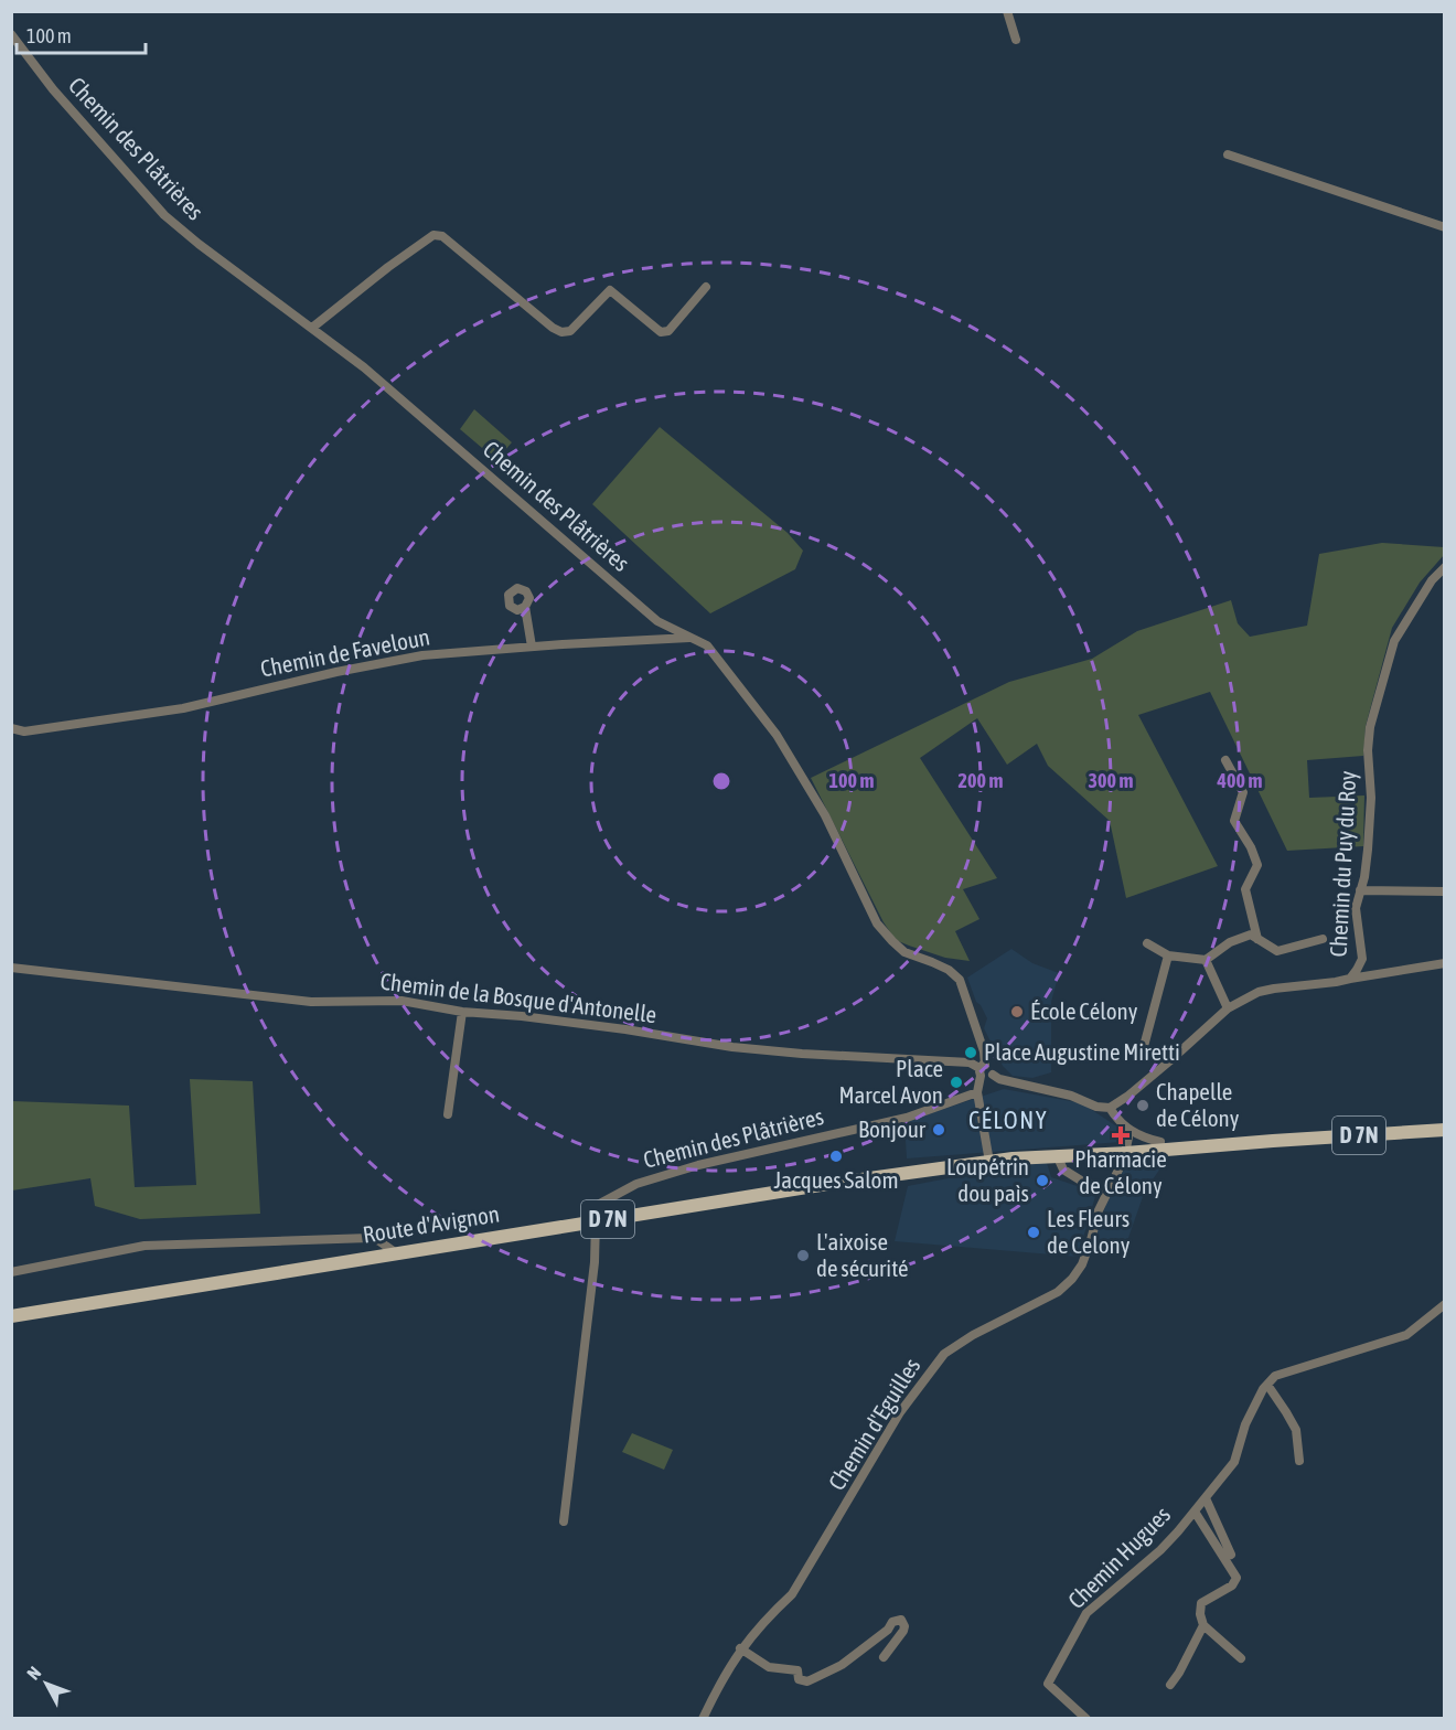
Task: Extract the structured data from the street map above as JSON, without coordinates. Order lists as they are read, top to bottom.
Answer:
{
  "streets": {
    "main road": ["D 7N", "Route d'Avignon"],
    "street": [
      "Chemin des Plâtrières",
      "Chemin de Faveloun",
      "Chemin du Puy du Roy",
      "Chemin de la Bosque d'Antonelle",
      "Chemin d'Eguilles",
      "Chemin Hugues"
    ]
  },
  "crossings": [
    ["Chemin des Plâtrières", "Chemin de Faveloun"],
    ["Chemin des Plâtrières", "Chemin de la Bosque d'Antonelle"],
    ["Chemin des Plâtrières", "Route d'Avignon"],
    ["Route d'Avignon", "Chemin d'Eguilles"]
  ],
  "districts": ["CÉLONY"],
  "places": {
    "other": [
      "École Célony",
      "Place Augustine Miretti",
      "Place Marcel Avon",
      "Chapelle de Célony",
      "Bonjour",
      "Jacques Salom",
      "Loupétrin dou paìs",
      "Les Fleurs de Celony",
      "L'aixoise de sécurité"
    ],
    "health": ["Pharmacie de Célony"]
  },
  "scale_bar": "100 m",
  "north": "top left",
  "rings": [
    "100 m",
    "200 m",
    "300 m",
    "400 m"
  ]
}
